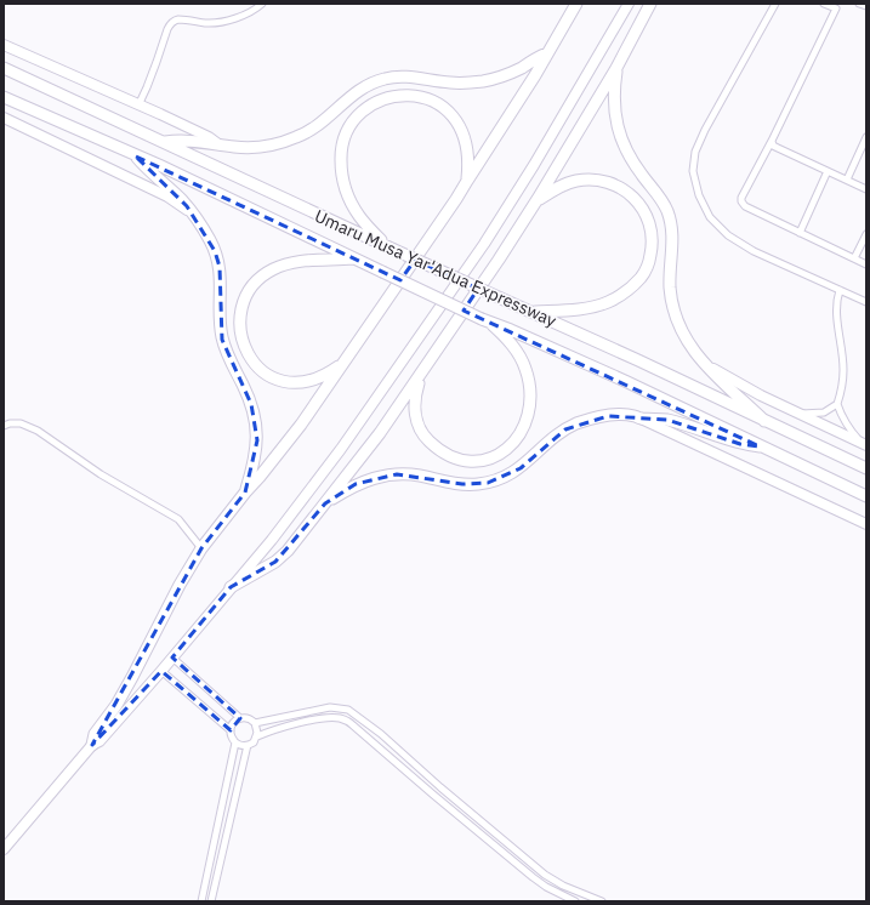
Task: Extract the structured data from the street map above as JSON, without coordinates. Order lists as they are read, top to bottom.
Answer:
{
  "streets": {
    "highway": ["Umaru Musa Yar'Adua Expressway"]
  }
}
